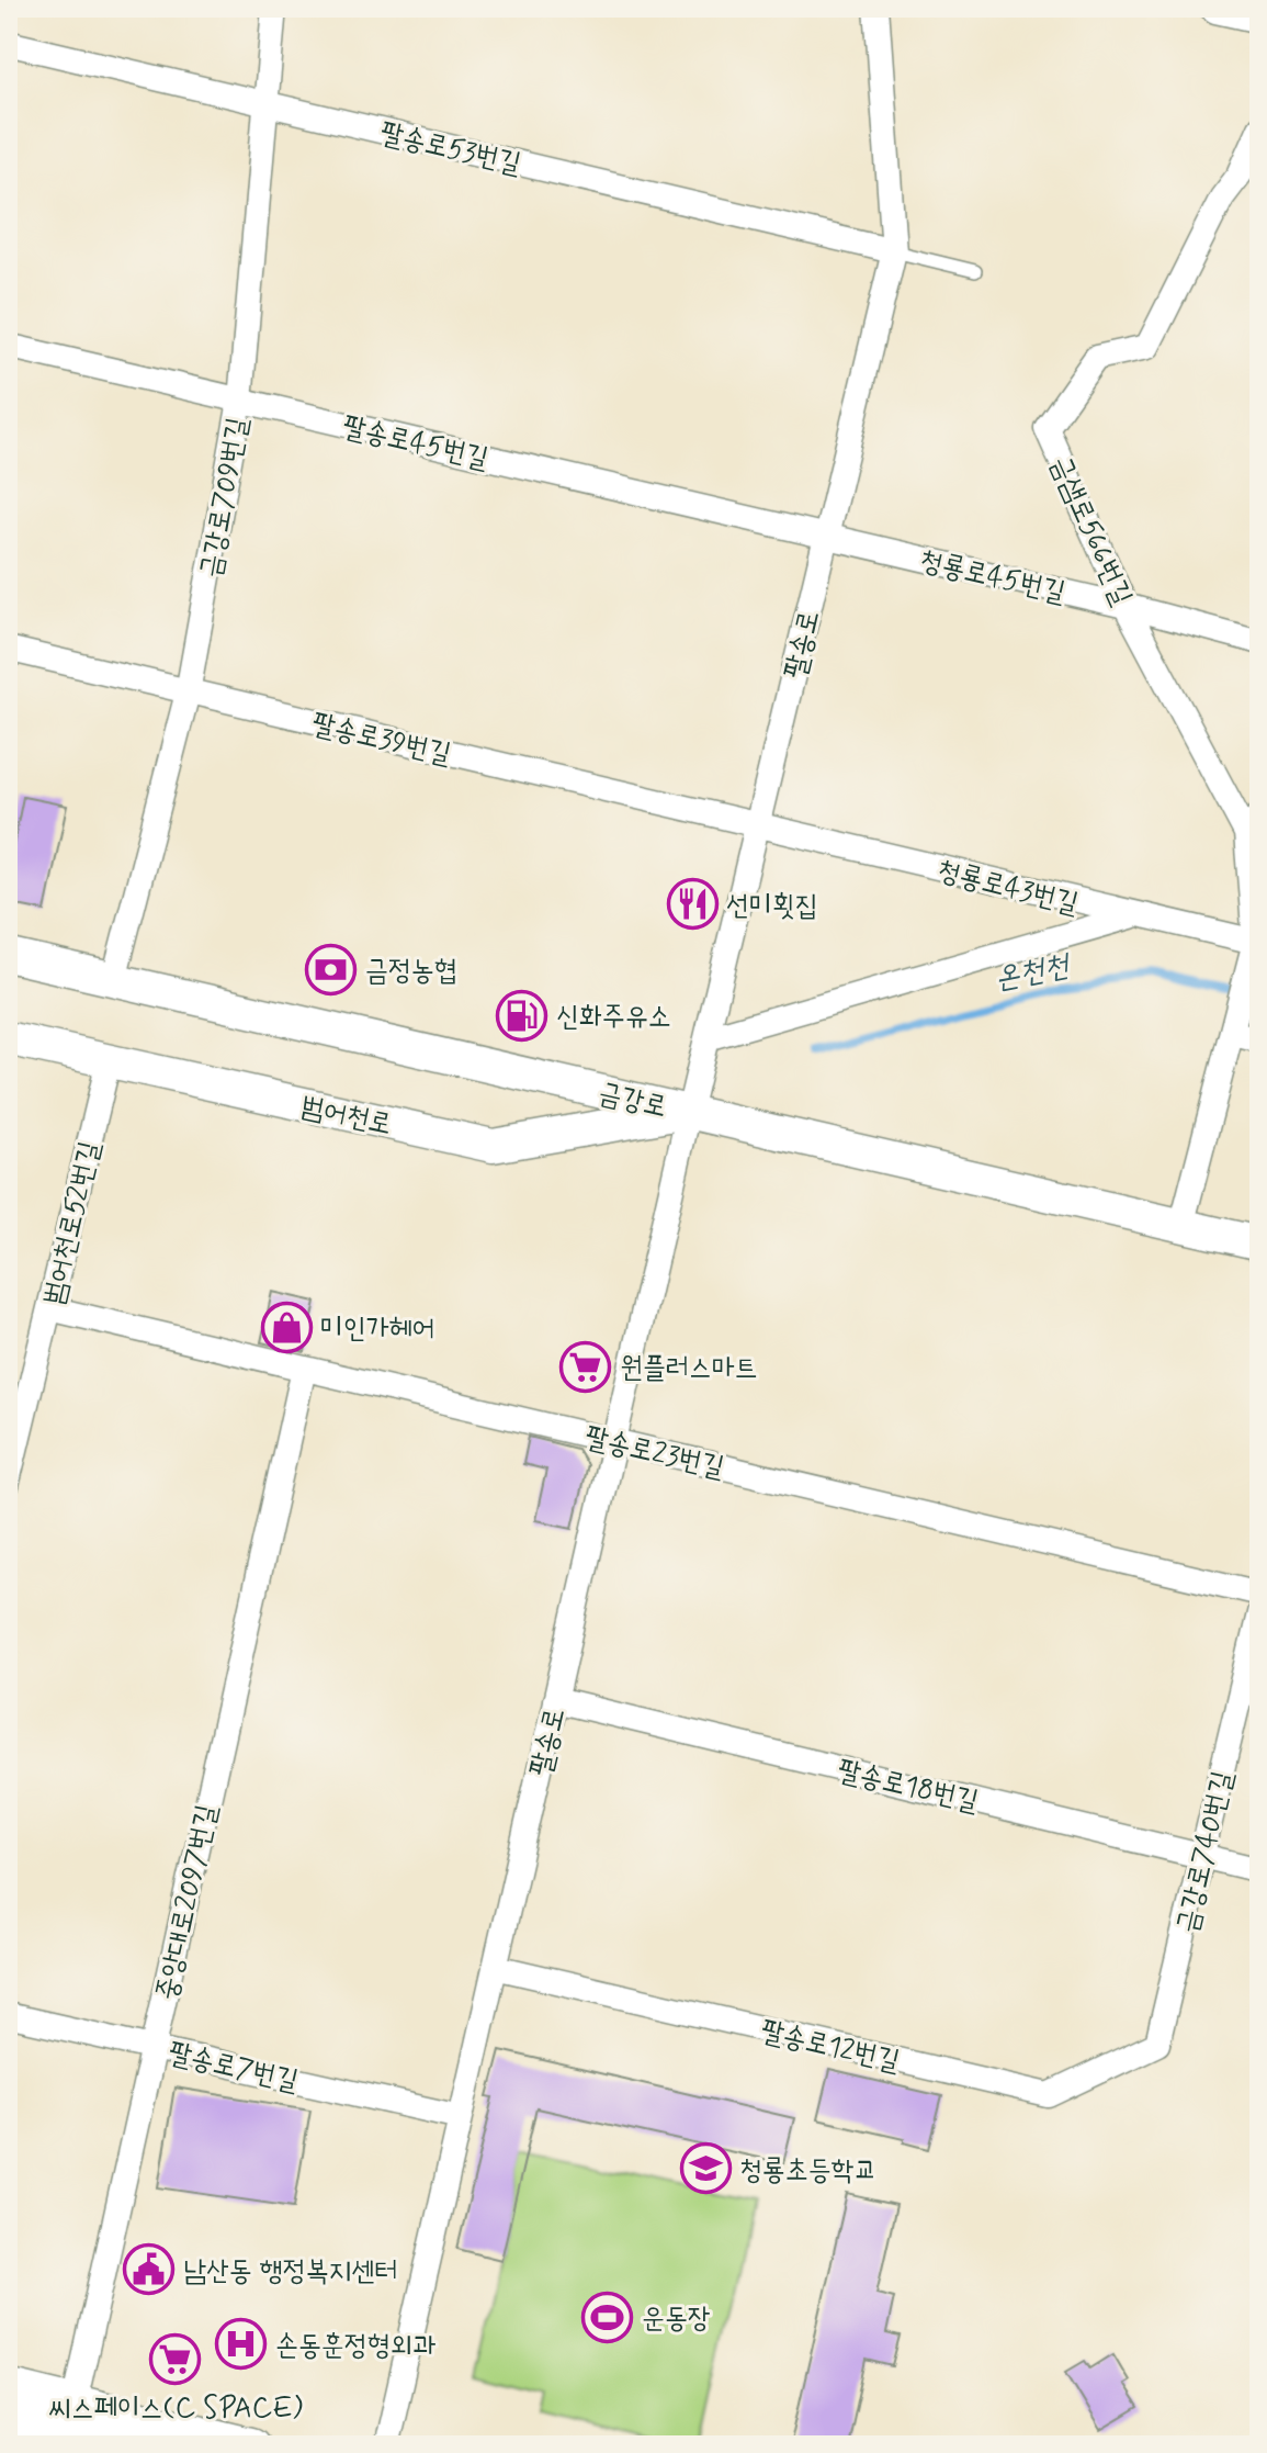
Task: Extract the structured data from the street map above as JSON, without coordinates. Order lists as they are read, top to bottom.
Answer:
{
  "streets": {
    "street": [
      "팔송로53번길",
      "팔송로45번길",
      "금강로709번길",
      "금샘로566번길",
      "청룡로45번길",
      "팔송로",
      "팔송로39번길",
      "청룡로43번길",
      "금강로",
      "범어천로",
      "범어천로52번길",
      "팔송로23번길",
      "팔송로18번길",
      "금강로740번길",
      "중앙대로2097번길",
      "팔송로12번길",
      "팔송로7번길"
    ]
  },
  "crossings": [
    ["팔송로53번길", "금강로709번길"],
    ["팔송로53번길", "팔송로"],
    ["팔송로45번길", "금강로709번길"],
    ["팔송로45번길", "청룡로45번길"],
    ["팔송로45번길", "팔송로"],
    ["금강로709번길", "팔송로39번길"],
    ["금강로709번길", "금강로"],
    ["금샘로566번길", "청룡로45번길"],
    ["청룡로45번길", "팔송로"],
    ["팔송로", "팔송로39번길"],
    ["팔송로", "청룡로43번길"],
    ["팔송로", "금강로"],
    ["팔송로", "범어천로"],
    ["팔송로", "팔송로23번길"],
    ["팔송로", "팔송로18번길"],
    ["팔송로", "팔송로12번길"],
    ["팔송로", "팔송로7번길"],
    ["팔송로39번길", "청룡로43번길"],
    ["금강로", "범어천로"],
    ["범어천로", "범어천로52번길"],
    ["범어천로52번길", "팔송로23번길"],
    ["팔송로23번길", "중앙대로2097번길"],
    ["팔송로18번길", "금강로740번길"],
    ["금강로740번길", "팔송로12번길"],
    ["중앙대로2097번길", "팔송로7번길"]
  ],
  "water": ["온천천"],
  "places": {
    "restaurant": ["선미횟집"],
    "bank": ["금정농협"],
    "fuel station": ["신화주유소"],
    "shop": ["미인가헤어"],
    "supermarket": ["원플러스마트", "씨스페이스(C SPACE)"],
    "school or university": ["청룡초등학교"],
    "public building": ["남산동 행정복지센터"],
    "sports": ["운동장"],
    "hospital": ["손동훈정형외과"]
  }
}
